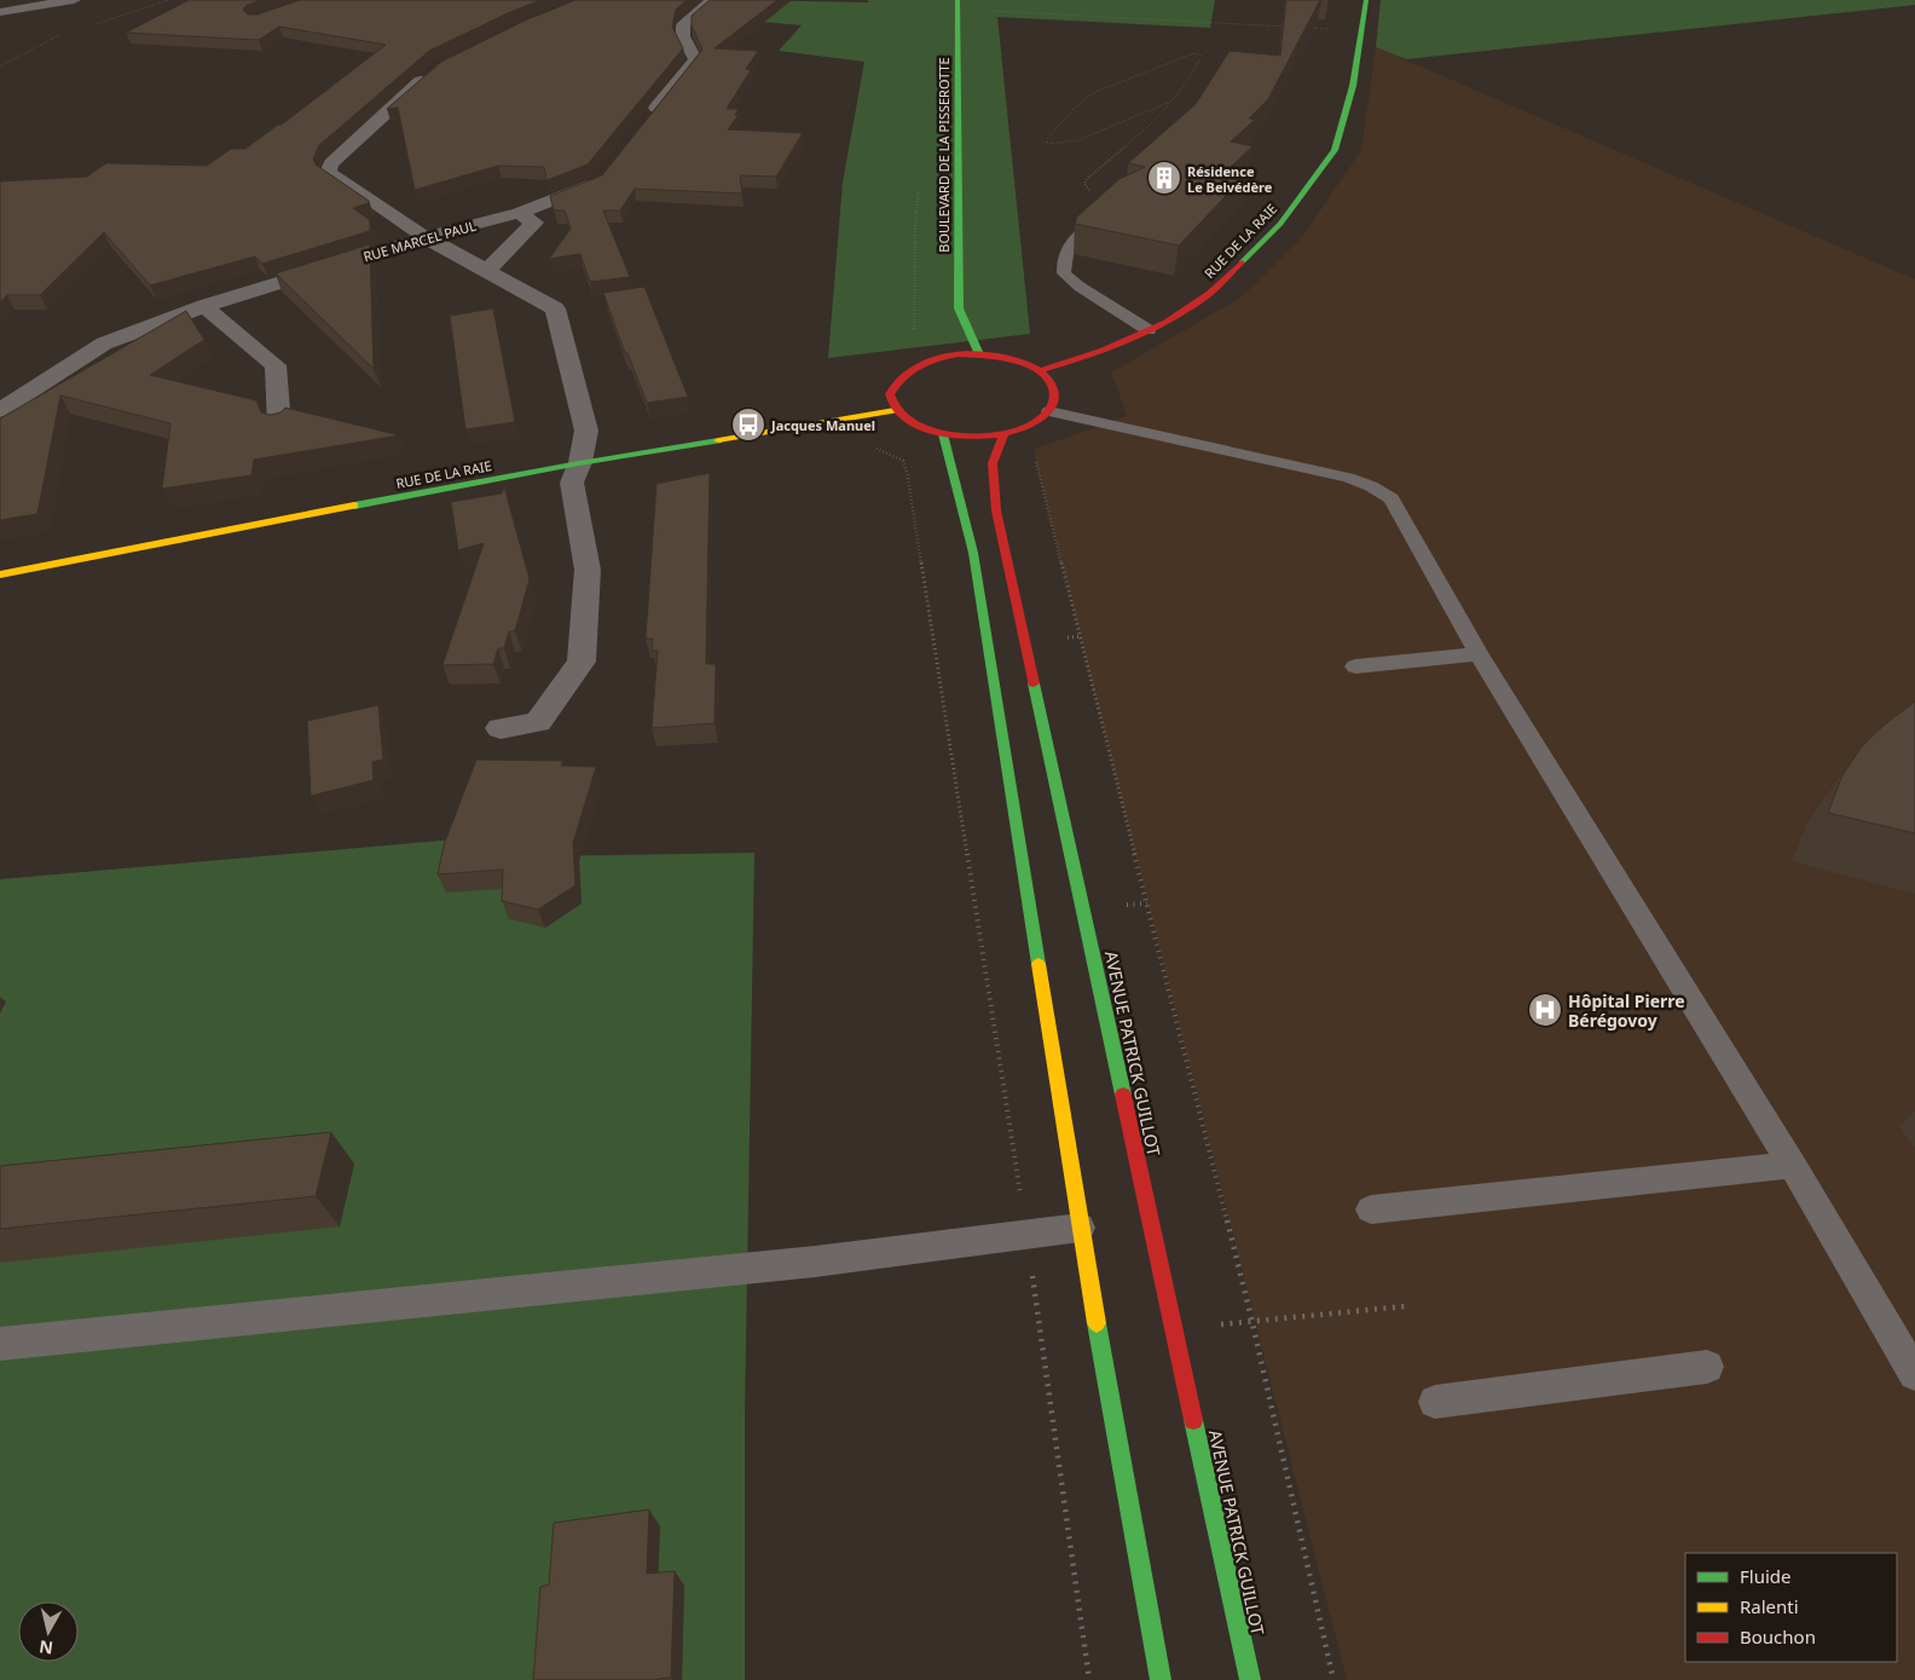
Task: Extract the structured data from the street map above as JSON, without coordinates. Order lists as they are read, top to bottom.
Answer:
{
  "streets": {
    "street": [
      "BOULEVARD DE LA PISSEROTTE",
      "RUE MARCEL PAUL",
      "RUE DE LA RAIE",
      "AVENUE PATRICK GUILLOT"
    ]
  },
  "places": {
    "building": ["Résidence Le Belvédère"],
    "bus stop": ["Jacques Manuel"],
    "hospital": ["Hôpital Pierre Bérégovoy"]
  },
  "legend": ["Fluide", "Ralenti", "Bouchon"],
  "north": "bottom"
}
